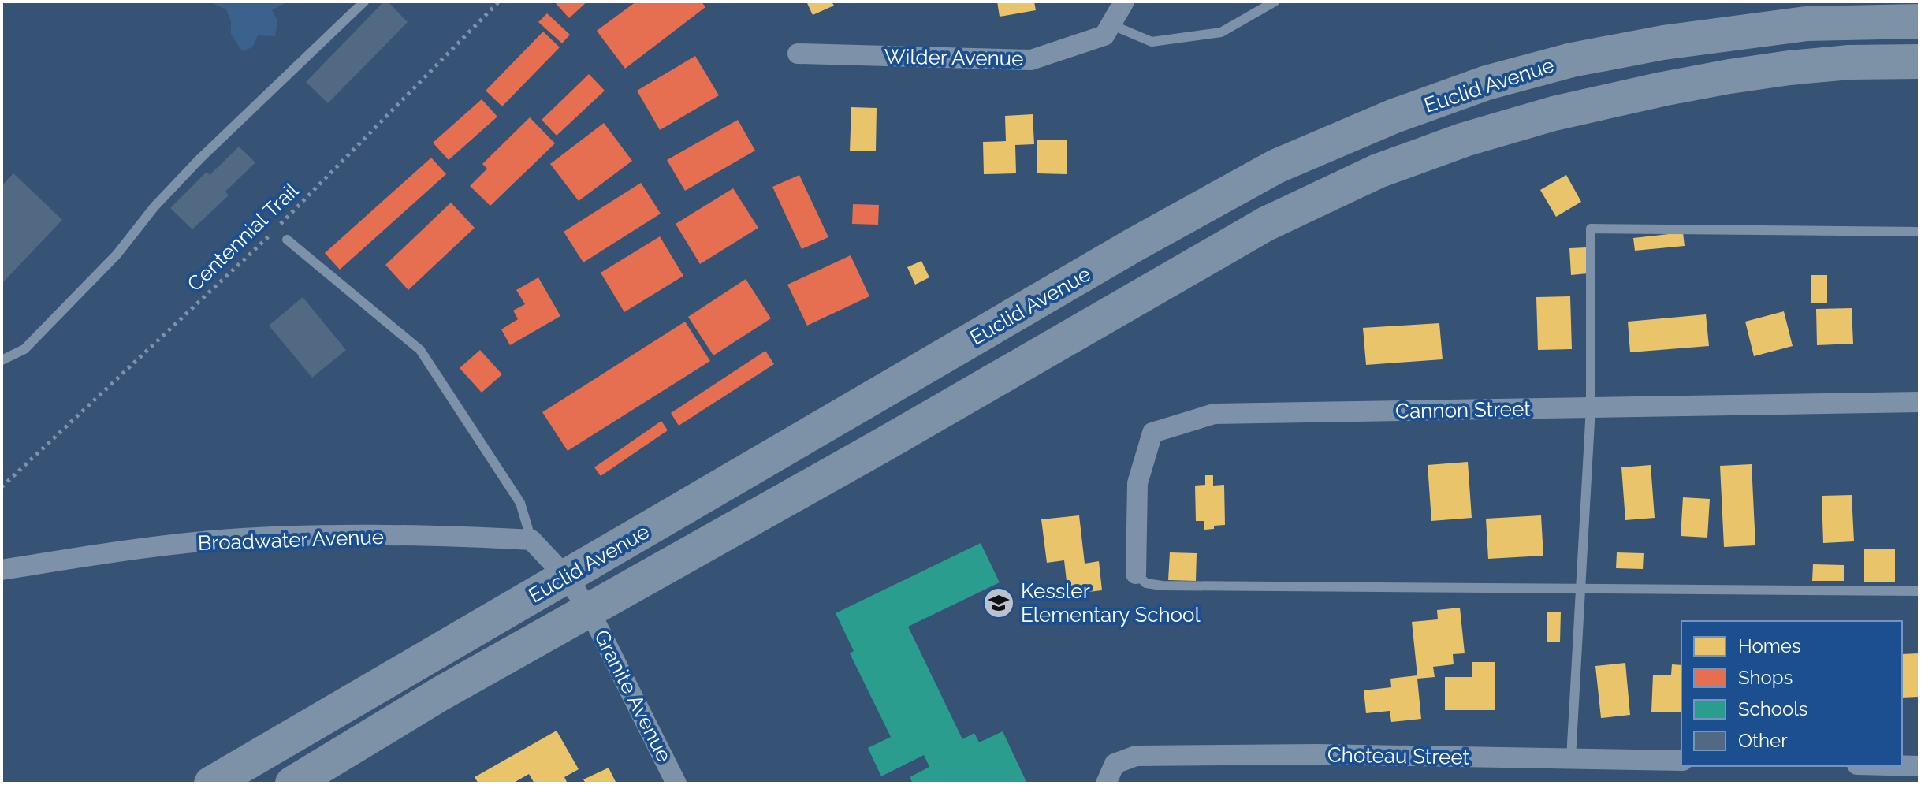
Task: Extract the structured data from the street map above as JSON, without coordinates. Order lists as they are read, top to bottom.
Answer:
{
  "streets": {
    "highway": ["Euclid Avenue"],
    "street": [
      "Wilder Avenue",
      "Cannon Street",
      "Broadwater Avenue",
      "Granite Avenue",
      "Choteau Street"
    ],
    "path": ["Centennial Trail"]
  },
  "crossings": [
    ["Euclid Avenue", "Granite Avenue"]
  ],
  "places": {
    "school or university": ["Kessler Elementary School"]
  },
  "legend": [
    "Homes",
    "Shops",
    "Schools",
    "Other"
  ]
}
